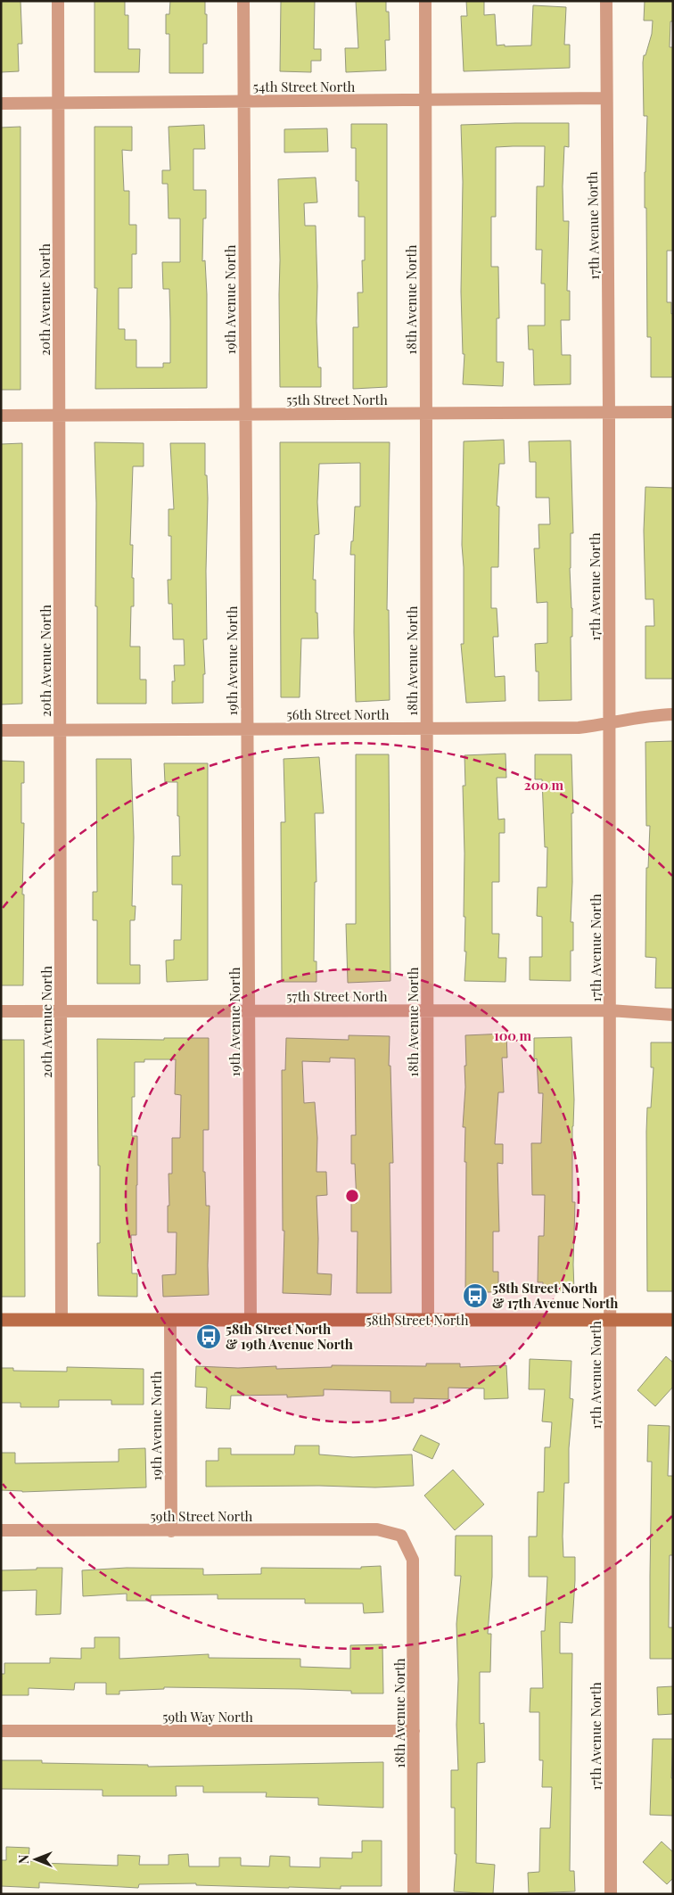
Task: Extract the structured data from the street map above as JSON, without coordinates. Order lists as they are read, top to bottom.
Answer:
{
  "streets": {
    "street": [
      "54th Street North",
      "17th Avenue North",
      "20th Avenue North",
      "19th Avenue North",
      "18th Avenue North",
      "55th Street North",
      "56th Street North",
      "57th Street North",
      "58th Street North",
      "59th Street North",
      "59th Way North"
    ]
  },
  "crossings": [
    ["54th Street North", "17th Avenue North"],
    ["54th Street North", "20th Avenue North"],
    ["54th Street North", "19th Avenue North"],
    ["54th Street North", "18th Avenue North"],
    ["17th Avenue North", "55th Street North"],
    ["17th Avenue North", "56th Street North"],
    ["17th Avenue North", "57th Street North"],
    ["17th Avenue North", "58th Street North"],
    ["20th Avenue North", "55th Street North"],
    ["20th Avenue North", "56th Street North"],
    ["20th Avenue North", "57th Street North"],
    ["20th Avenue North", "58th Street North"],
    ["19th Avenue North", "55th Street North"],
    ["19th Avenue North", "56th Street North"],
    ["19th Avenue North", "57th Street North"],
    ["19th Avenue North", "58th Street North"],
    ["19th Avenue North", "59th Street North"],
    ["18th Avenue North", "55th Street North"],
    ["18th Avenue North", "56th Street North"],
    ["18th Avenue North", "57th Street North"],
    ["18th Avenue North", "58th Street North"],
    ["18th Avenue North", "59th Street North"],
    ["18th Avenue North", "59th Way North"]
  ],
  "places": {
    "bus stop": ["58th Street North & 17th Avenue North", "58th Street North & 19th Avenue North"]
  },
  "north": "left",
  "rings": ["200 m", "100 m"]
}
